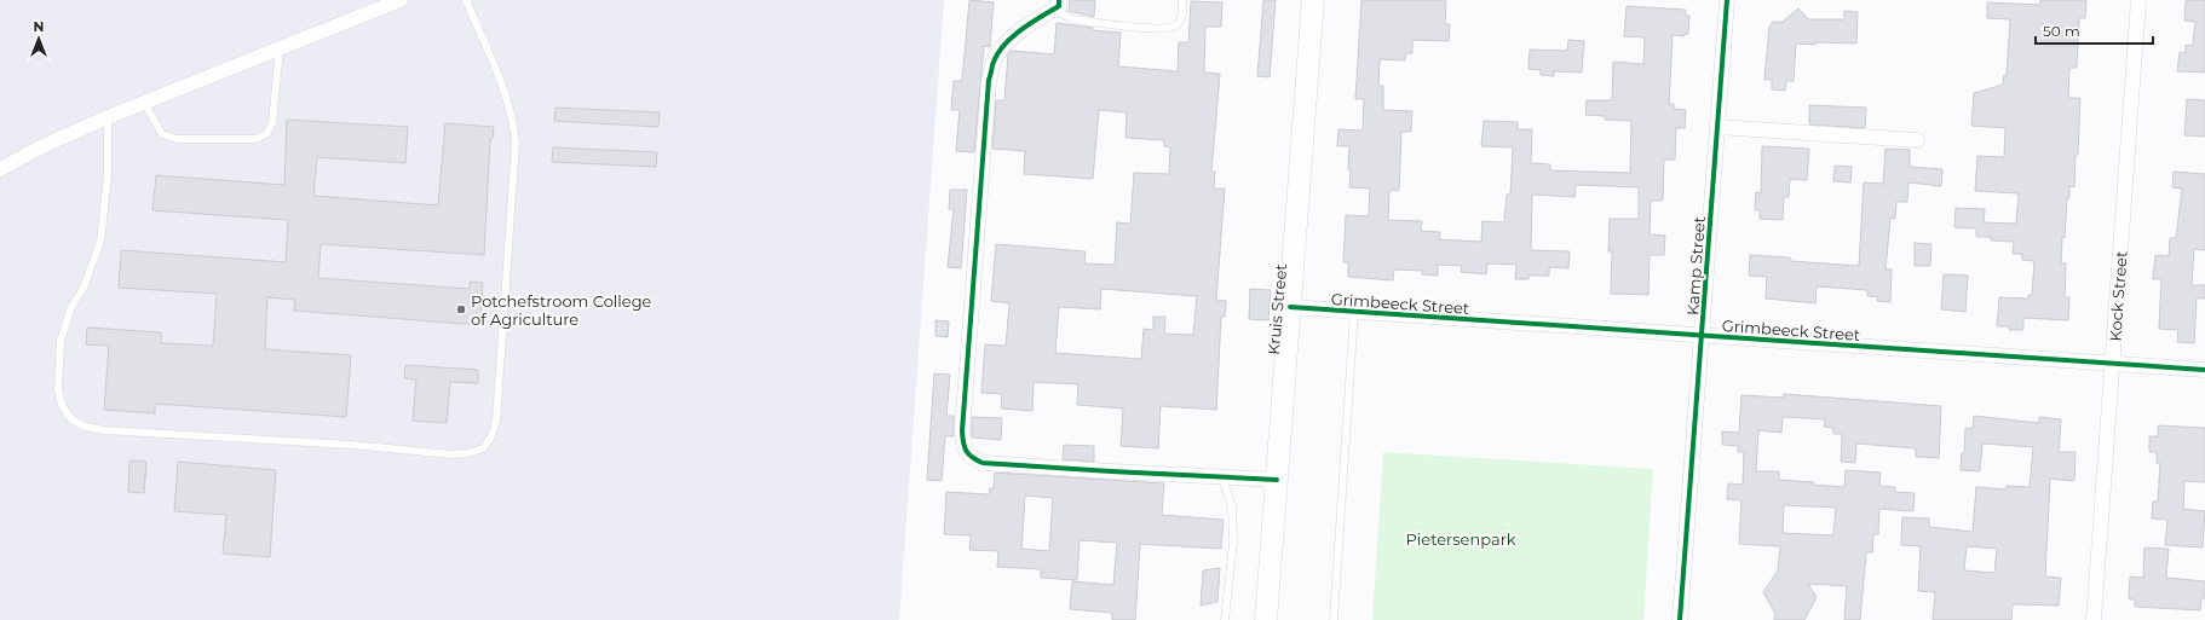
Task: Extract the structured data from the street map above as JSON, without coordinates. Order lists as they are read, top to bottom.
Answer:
{
  "streets": {
    "street": [
      "Kamp Street",
      "Kock Street",
      "Grimbeeck Street",
      "Kruis Street"
    ]
  },
  "crossings": [
    ["Kamp Street", "Grimbeeck Street"],
    ["Kock Street", "Grimbeeck Street"],
    ["Grimbeeck Street", "Kruis Street"]
  ],
  "parks": ["Pietersenpark"],
  "places": ["Potchefstroom College of Agriculture"],
  "scale_bar": "50 m",
  "north": "top"
}
